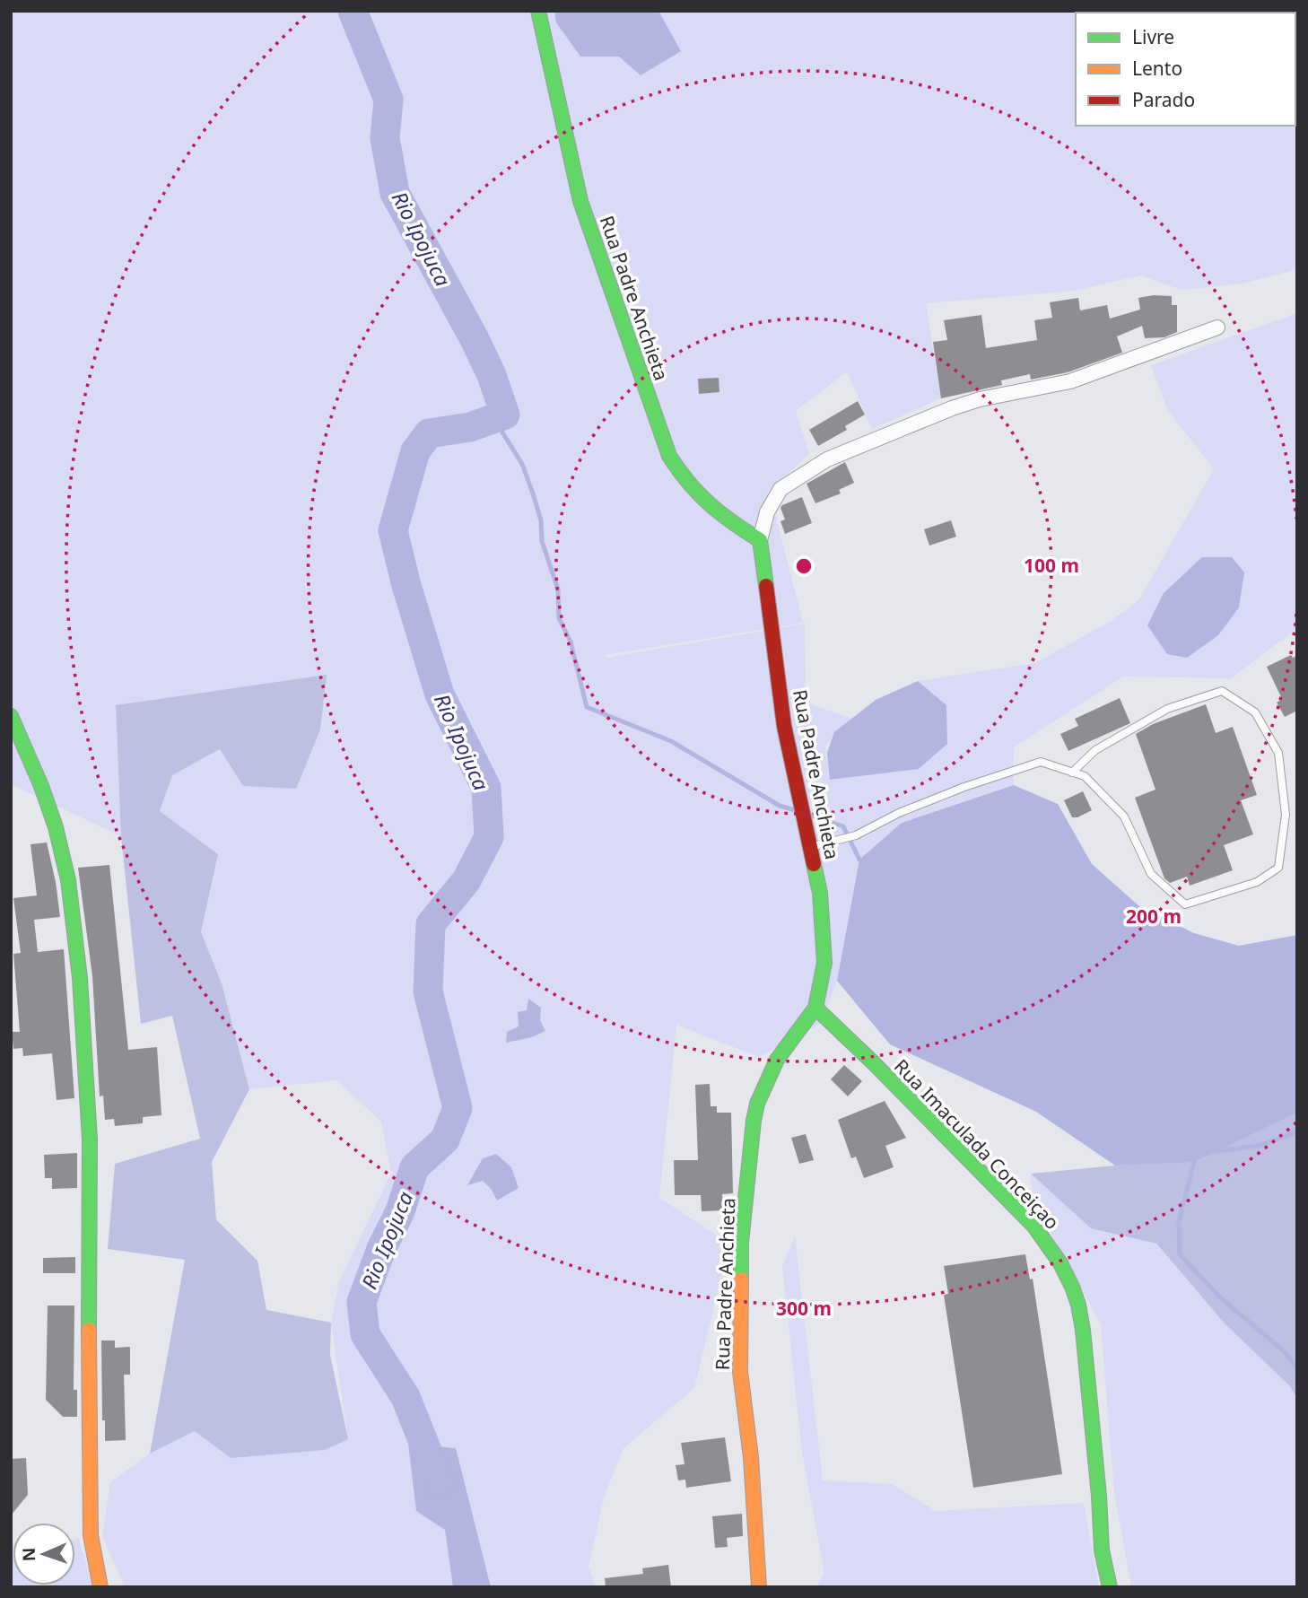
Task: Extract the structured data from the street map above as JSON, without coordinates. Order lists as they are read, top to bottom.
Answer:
{
  "streets": {
    "street": ["Rua Padre Anchieta", "Rua Imaculada Conceiçao"]
  },
  "crossings": [
    ["Rua Padre Anchieta", "Rua Imaculada Conceiçao"]
  ],
  "water": ["Rio Ipojuca"],
  "legend": ["Livre", "Lento", "Parado"],
  "north": "left",
  "rings": ["100 m", "200 m", "300 m"]
}
